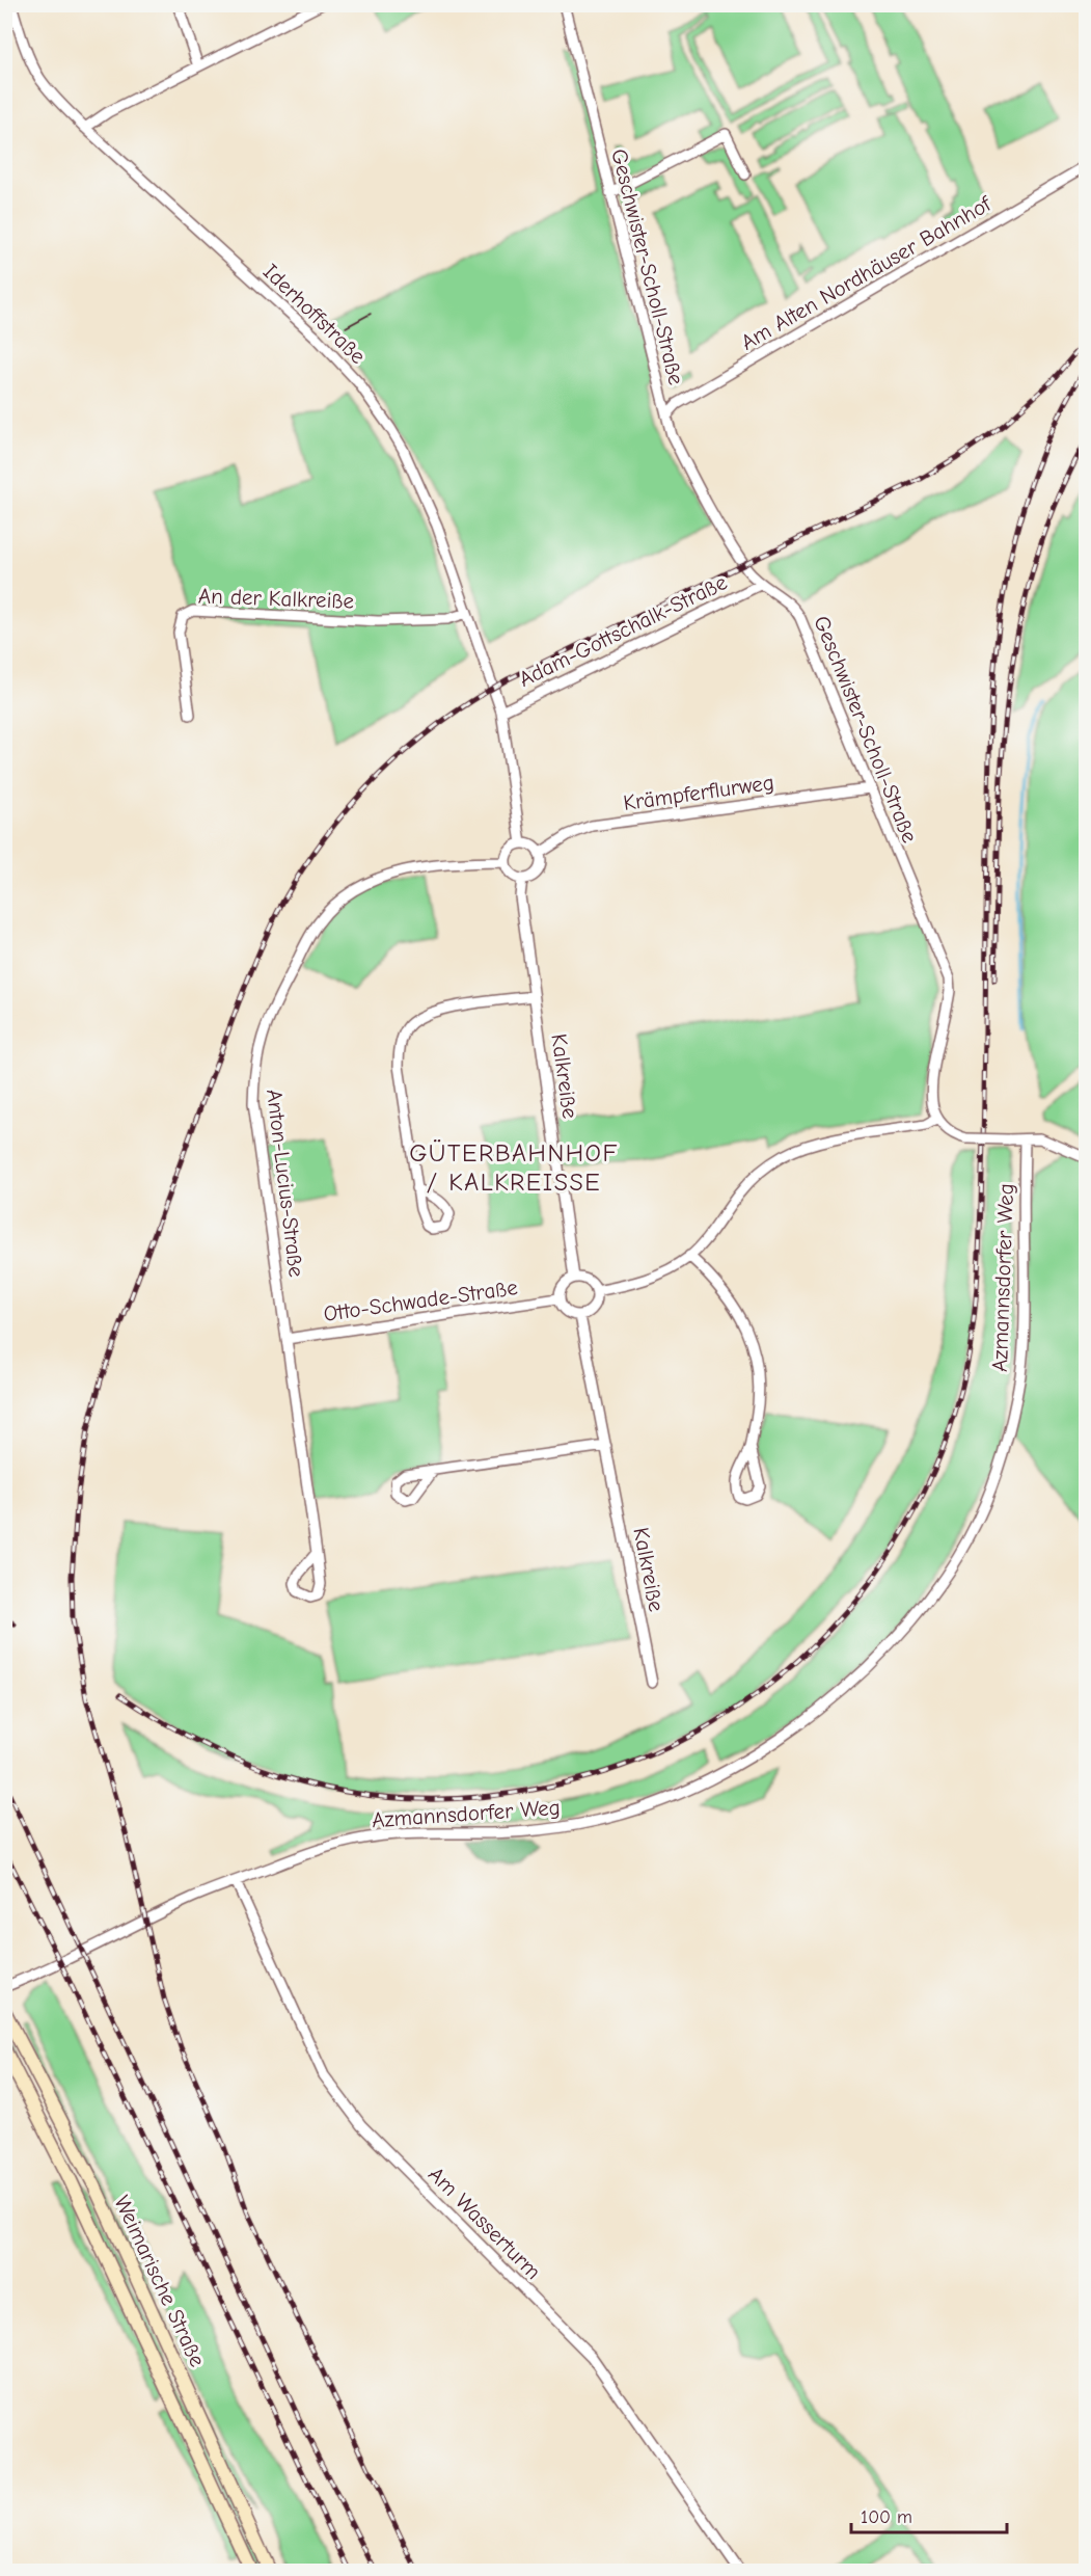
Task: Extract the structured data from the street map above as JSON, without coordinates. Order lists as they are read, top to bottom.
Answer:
{
  "streets": {
    "main road": ["Weimarische Straße"],
    "street": [
      "Geschwister-Scholl-Straße",
      "Am Alten Nordhäuser Bahnhof",
      "Iderhoffstraße",
      "An der Kalkreiße",
      "Adam-Gottschalk-Straße",
      "Krämpferflurweg",
      "Kalkreiße",
      "Anton-Lucius-Straße",
      "Azmannsdorfer Weg",
      "Otto-Schwade-Straße",
      "Am Wasserturm"
    ]
  },
  "crossings": [
    ["Geschwister-Scholl-Straße", "Am Alten Nordhäuser Bahnhof"],
    ["Geschwister-Scholl-Straße", "Adam-Gottschalk-Straße"],
    ["Geschwister-Scholl-Straße", "Krämpferflurweg"],
    ["Iderhoffstraße", "An der Kalkreiße"],
    ["Iderhoffstraße", "Adam-Gottschalk-Straße"],
    ["Krämpferflurweg", "Kalkreiße"],
    ["Krämpferflurweg", "Anton-Lucius-Straße"],
    ["Kalkreiße", "Anton-Lucius-Straße"],
    ["Kalkreiße", "Otto-Schwade-Straße"],
    ["Anton-Lucius-Straße", "Otto-Schwade-Straße"],
    ["Azmannsdorfer Weg", "Am Wasserturm"]
  ],
  "districts": ["GÜTERBAHNHOF / KALKREISSE"],
  "scale_bar": "100 m"
}
